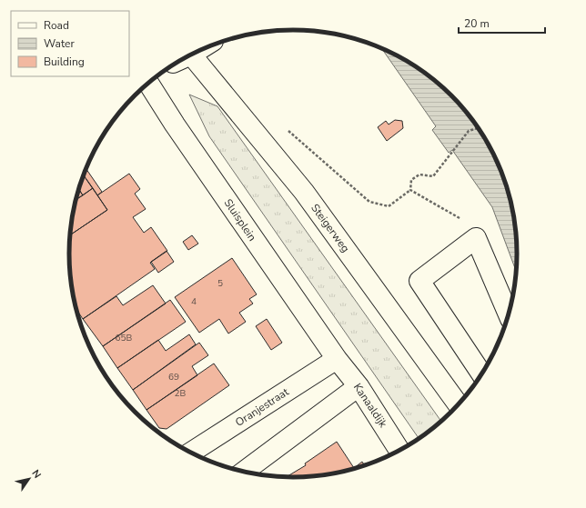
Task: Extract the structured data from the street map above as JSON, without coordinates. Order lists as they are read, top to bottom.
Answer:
{
  "streets": {
    "street": [
      "Sluisplein",
      "Steigerweg",
      "Kanaaldijk",
      "Oranjestraat"
    ]
  },
  "crossings": [
    ["Sluisplein", "Kanaaldijk"],
    ["Sluisplein", "Oranjestraat"],
    ["Kanaaldijk", "Oranjestraat"]
  ],
  "house_numbers": [
    "5",
    "4",
    "65B",
    "69",
    "2B"
  ],
  "legend": ["Road", "Water", "Building"],
  "scale_bar": "20 m",
  "north": "top right"
}
